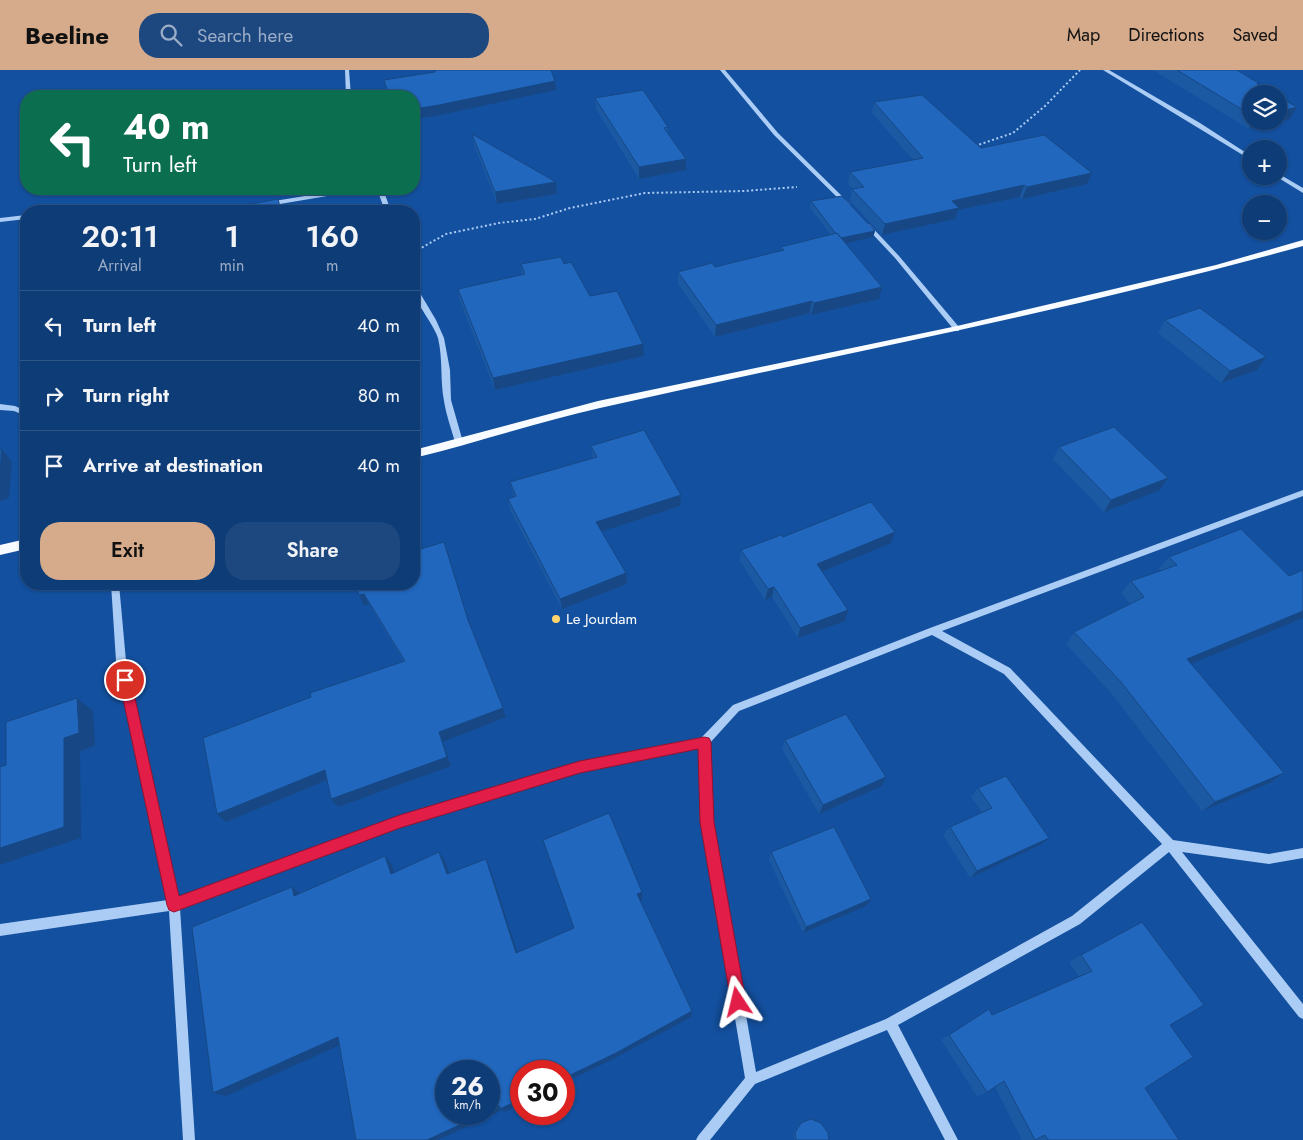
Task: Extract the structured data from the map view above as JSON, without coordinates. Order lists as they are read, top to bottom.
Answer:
{
  "places": ["Le Jourdam"],
  "page": {
    "header": "Beeline",
    "search": "Search here",
    "nav": ["Map", "Directions", "Saved"],
    "map_buttons": ["+", "−"],
    "turn": ["40 m", "Turn left"],
    "eta": [
      "20:11",
      "Arrival",
      "1",
      "min",
      "160",
      "m"
    ],
    "list": [
      {
        "name": "Turn left",
        "value": "40 m"
      },
      {
        "name": "Turn right",
        "value": "80 m"
      },
      {
        "name": "Arrive at destination",
        "value": "40 m"
      }
    ],
    "buttons": ["Exit", "Share"],
    "speed": "26 km/h",
    "limit": "30"
  }
}
